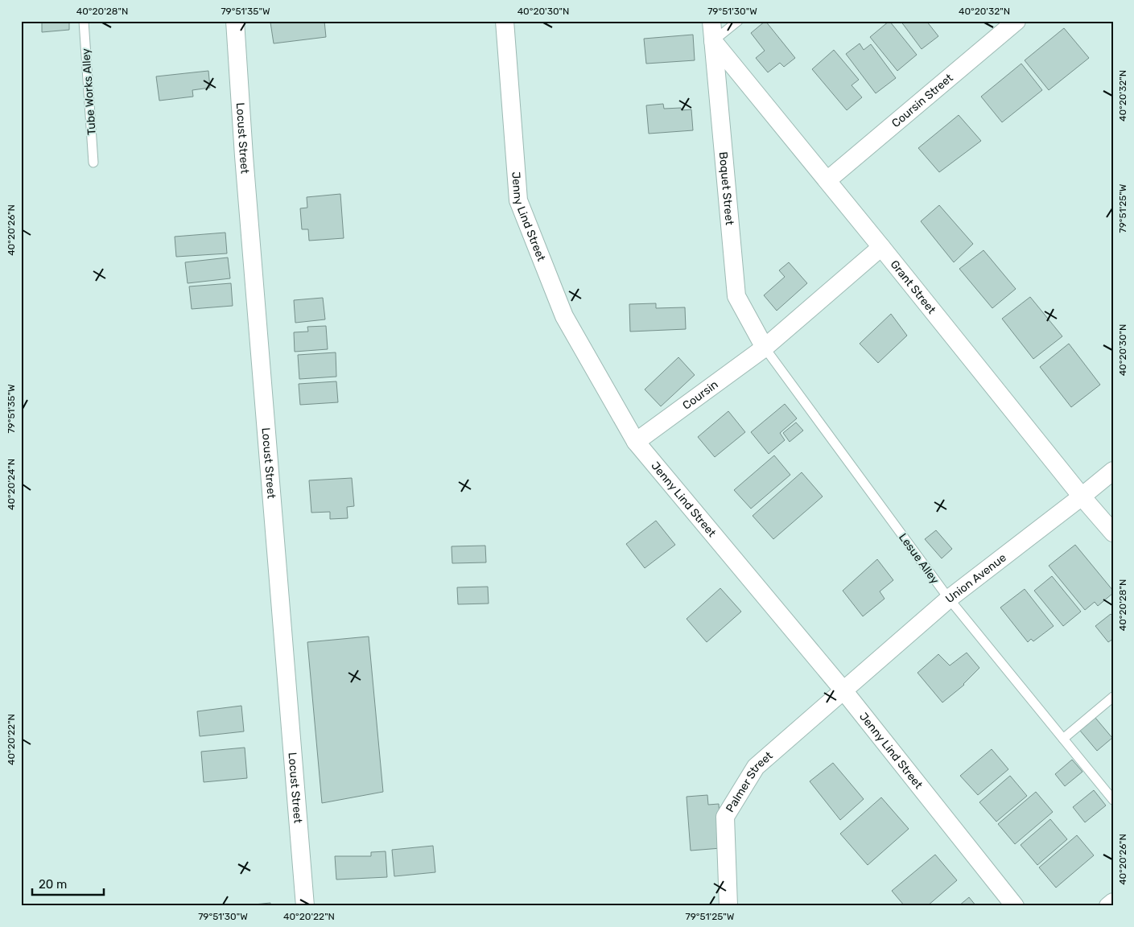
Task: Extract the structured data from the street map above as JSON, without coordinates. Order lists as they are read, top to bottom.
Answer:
{
  "streets": {
    "street": [
      "Coursin Street",
      "Locust Street",
      "Boquet Street",
      "Jenny Lind Street",
      "Grant Street",
      "Coursin",
      "Union Avenue",
      "Palmer Street"
    ],
    "lane": ["Tube Works Alley", "Lesue Alley"]
  },
  "crossings": [
    ["Coursin Street", "Grant Street"],
    ["Boquet Street", "Grant Street"],
    ["Boquet Street", "Coursin"],
    ["Boquet Street", "Lesue Alley"],
    ["Jenny Lind Street", "Coursin"],
    ["Jenny Lind Street", "Union Avenue"],
    ["Jenny Lind Street", "Palmer Street"],
    ["Grant Street", "Union Avenue"],
    ["Coursin", "Lesue Alley"],
    ["Lesue Alley", "Union Avenue"],
    ["Union Avenue", "Palmer Street"]
  ],
  "scale_bar": "20 m",
  "coordinates": [
    "40°20'28\"N",
    "79°51'35\"W",
    "40°20'30\"N",
    "79°51'30\"W",
    "40°20'32\"N",
    "79°51'25\"W",
    "40°20'26\"N",
    "40°20'24\"N",
    "40°20'22\"N"
  ]
}
